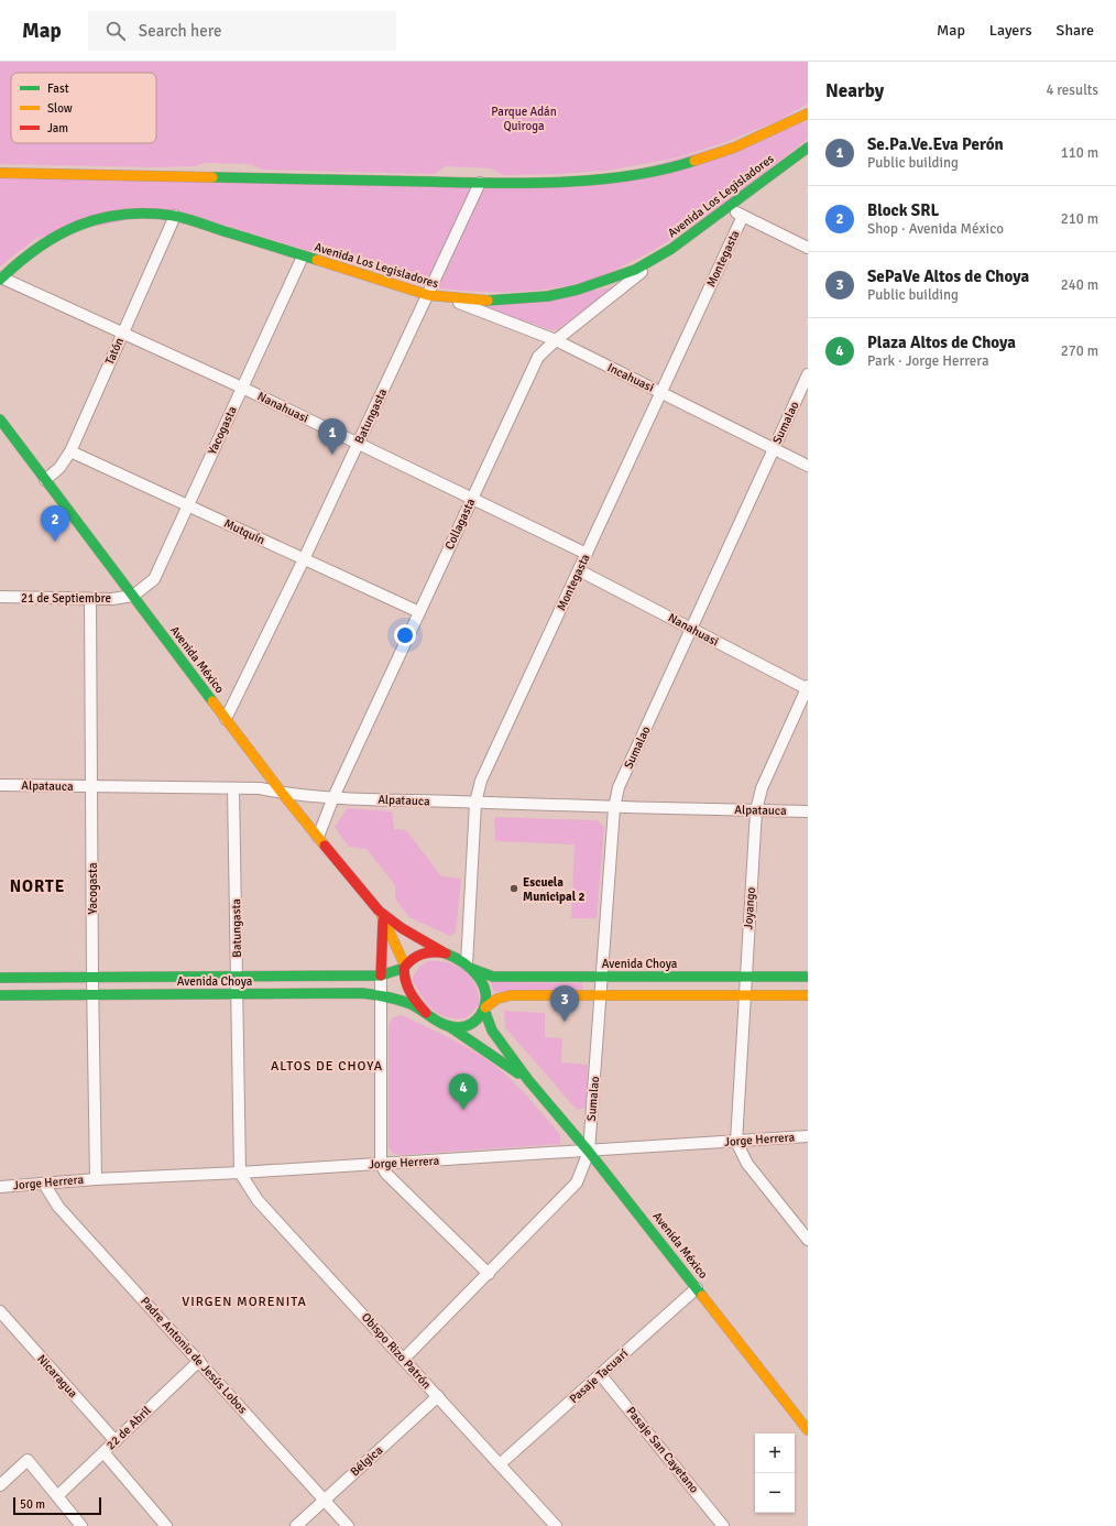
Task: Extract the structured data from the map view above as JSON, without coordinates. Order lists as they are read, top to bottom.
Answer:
{
  "streets": {
    "main road": ["Avenida Los Legisladores", "Avenida México", "Avenida Choya"],
    "street": [
      "Montegasta",
      "Tatón",
      "Incahuasi",
      "Nanahuasi",
      "Batungasta",
      "Sumalao",
      "Yacogasta",
      "Collagasta",
      "Mutquín",
      "21 de Septiembre",
      "Alpatauca",
      "Joyango",
      "Jorge Herrera",
      "Obispo Rizo Patrón",
      "Padre Antonio de Jesús Lobos",
      "Nicaragua",
      "Pasaje Tacuarí",
      "22 de Abril",
      "Pasaje San Cayetano",
      "Bélgica"
    ]
  },
  "crossings": [
    ["Avenida Los Legisladores", "Tatón"],
    ["Avenida Los Legisladores", "Incahuasi"],
    ["Avenida Los Legisladores", "Nanahuasi"],
    ["Avenida Los Legisladores", "Batungasta"],
    ["Avenida Los Legisladores", "Yacogasta"],
    ["Avenida Los Legisladores", "Collagasta"],
    ["Montegasta", "Incahuasi"],
    ["Montegasta", "Nanahuasi"],
    ["Montegasta", "Avenida México"],
    ["Montegasta", "Alpatauca"],
    ["Montegasta", "Avenida Choya"],
    ["Tatón", "Nanahuasi"],
    ["Tatón", "Mutquín"],
    ["Tatón", "Avenida México"],
    ["Incahuasi", "Sumalao"],
    ["Incahuasi", "Collagasta"],
    ["Nanahuasi", "Batungasta"],
    ["Nanahuasi", "Sumalao"],
    ["Nanahuasi", "Yacogasta"],
    ["Nanahuasi", "Collagasta"],
    ["Nanahuasi", "Joyango"],
    ["Batungasta", "Mutquín"],
    ["Batungasta", "Avenida México"],
    ["Batungasta", "Alpatauca"],
    ["Batungasta", "Avenida Choya"],
    ["Batungasta", "Jorge Herrera"],
    ["Batungasta", "Obispo Rizo Patrón"],
    ["Sumalao", "Avenida México"],
    ["Sumalao", "Alpatauca"],
    ["Sumalao", "Avenida Choya"],
    ["Sumalao", "Jorge Herrera"],
    ["Sumalao", "Obispo Rizo Patrón"],
    ["Yacogasta", "Mutquín"],
    ["Yacogasta", "21 de Septiembre"],
    ["Yacogasta", "Avenida México"],
    ["Yacogasta", "Alpatauca"],
    ["Yacogasta", "Avenida Choya"],
    ["Yacogasta", "Jorge Herrera"],
    ["Collagasta", "Mutquín"],
    ["Collagasta", "Avenida México"],
    ["Collagasta", "Alpatauca"],
    ["21 de Septiembre", "Avenida México"],
    ["Avenida México", "Alpatauca"],
    ["Avenida México", "Avenida Choya"],
    ["Avenida México", "Jorge Herrera"],
    ["Avenida México", "Pasaje Tacuarí"],
    ["Alpatauca", "Joyango"],
    ["Joyango", "Avenida Choya"],
    ["Joyango", "Jorge Herrera"],
    ["Jorge Herrera", "Obispo Rizo Patrón"],
    ["Jorge Herrera", "Padre Antonio de Jesús Lobos"],
    ["Obispo Rizo Patrón", "Pasaje Tacuarí"],
    ["Obispo Rizo Patrón", "Bélgica"],
    ["Padre Antonio de Jesús Lobos", "22 de Abril"],
    ["Padre Antonio de Jesús Lobos", "Bélgica"],
    ["Nicaragua", "22 de Abril"],
    ["Pasaje Tacuarí", "Pasaje San Cayetano"]
  ],
  "districts": ["NORTE", "ALTOS DE CHOYA", "VIRGEN MORENITA"],
  "parks": ["Parque Adán Quiroga"],
  "places": ["Escuela Municipal 2"],
  "legend": ["Fast", "Slow", "Jam"],
  "scale_bar": "50 m",
  "page": {
    "header": "Map",
    "search": "Search here",
    "nav": ["Map", "Layers", "Share"],
    "heading": ["Nearby", "4 results"],
    "list": [
      {
        "mark": "1",
        "name": "Se.Pa.Ve.Eva Perón",
        "note": "Public building",
        "value": "110 m"
      },
      {
        "mark": "2",
        "name": "Block SRL",
        "note": "Shop · Avenida México",
        "value": "210 m"
      },
      {
        "mark": "3",
        "name": "SePaVe Altos de Choya",
        "note": "Public building",
        "value": "240 m"
      },
      {
        "mark": "4",
        "name": "Plaza Altos de Choya",
        "note": "Park · Jorge Herrera",
        "value": "270 m"
      }
    ],
    "pins": [
      "1",
      "2",
      "3",
      "4"
    ],
    "map_buttons": ["+", "−"],
    "scale": "50 m"
  }
}
